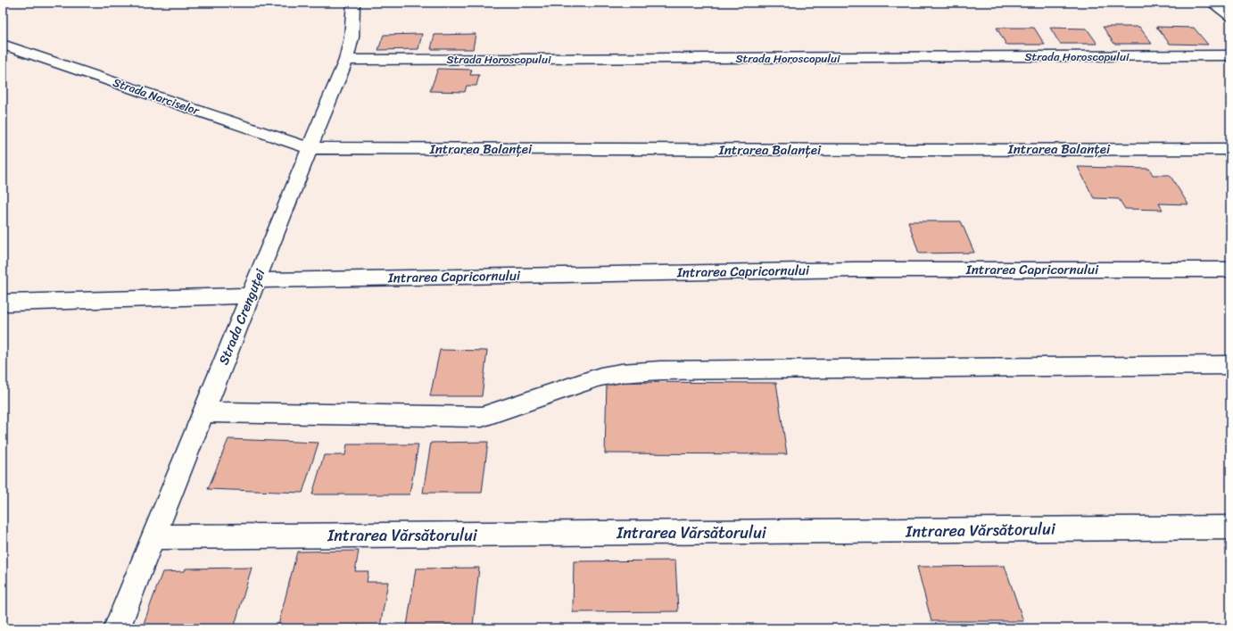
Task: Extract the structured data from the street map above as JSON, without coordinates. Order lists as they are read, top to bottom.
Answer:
{
  "streets": {
    "street": [
      "Strada Horoscopului",
      "Strada Narciselor",
      "Intrarea Balanței",
      "Intrarea Capricornului",
      "Strada Crenguței",
      "Intrarea Vărsătorului"
    ]
  },
  "crossings": [
    ["Strada Horoscopului", "Strada Crenguței"],
    ["Strada Narciselor", "Intrarea Balanței"],
    ["Strada Narciselor", "Strada Crenguței"],
    ["Intrarea Balanței", "Strada Crenguței"],
    ["Intrarea Capricornului", "Strada Crenguței"],
    ["Strada Crenguței", "Intrarea Vărsătorului"]
  ]
}
